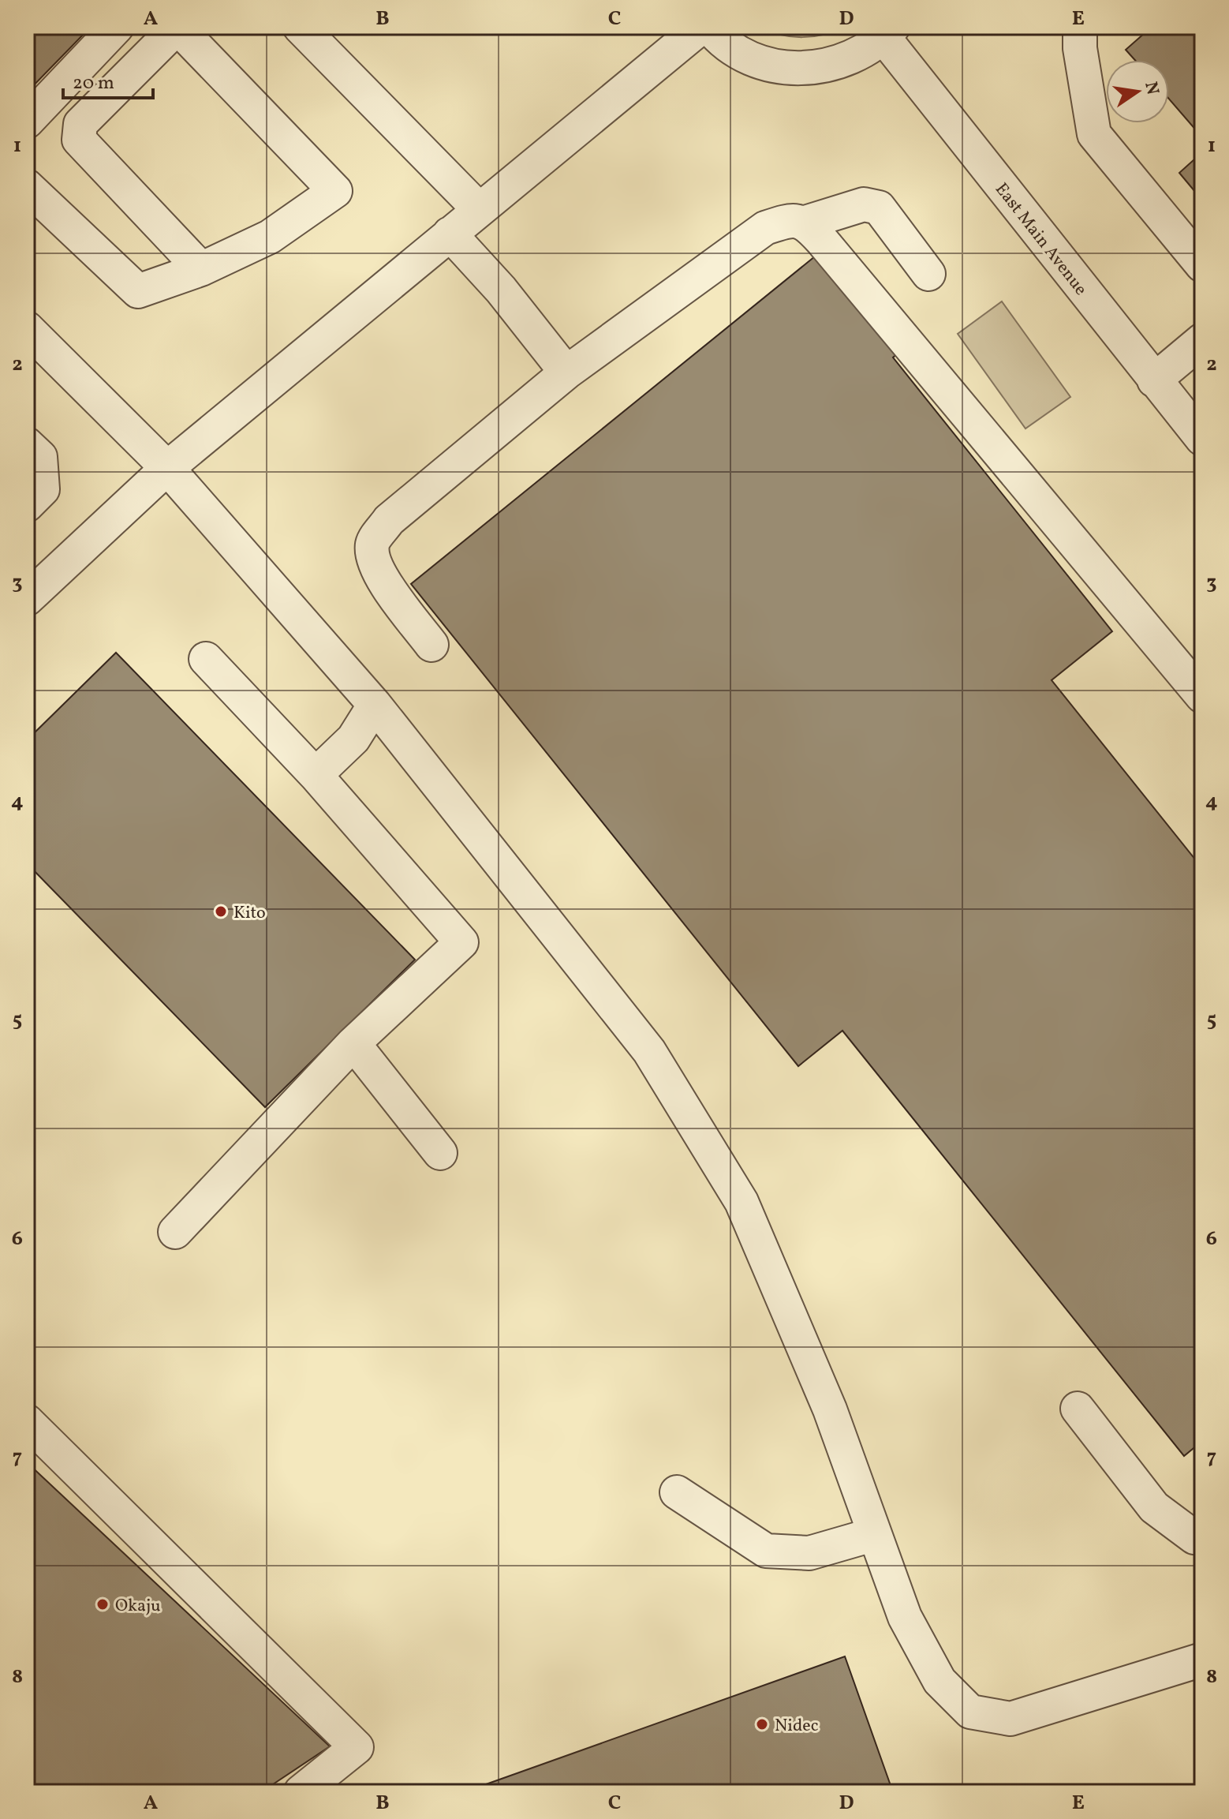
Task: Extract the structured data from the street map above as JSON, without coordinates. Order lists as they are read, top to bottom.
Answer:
{
  "streets": {
    "street": ["East Main Avenue"]
  },
  "places": ["Kito", "Okaju", "Nidec"],
  "scale_bar": "20 m",
  "north": "right",
  "grid": {
    "columns": [
      "A",
      "B",
      "C",
      "D",
      "E"
    ],
    "rows": [
      "1",
      "2",
      "3",
      "4",
      "5",
      "6",
      "7",
      "8"
    ]
  }
}
